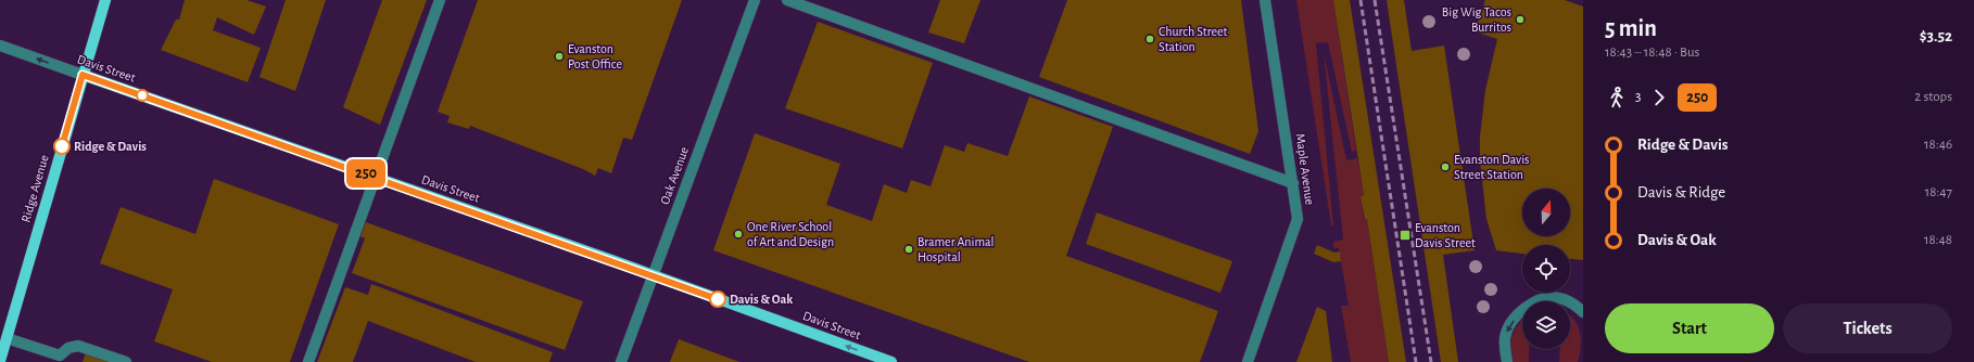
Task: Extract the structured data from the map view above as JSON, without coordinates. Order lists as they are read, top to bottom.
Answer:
{
  "streets": {
    "main road": ["Davis Street", "Ridge Avenue"],
    "street": ["Maple Avenue", "Oak Avenue"]
  },
  "crossings": [
    ["Davis Street", "Oak Avenue"],
    ["Davis Street", "Ridge Avenue"]
  ],
  "one_way": ["Davis Street"],
  "places": {
    "other": [
      "Big Wig Tacos Burritos",
      "Church Street Station",
      "Evanston Post Office",
      "Ridge & Davis",
      "Evanston Davis Street Station",
      "One River School of Art and Design",
      "Bramer Animal Hospital",
      "Davis & Oak"
    ],
    "transit": ["Evanston Davis Street"]
  },
  "lines": ["bus line 250"],
  "north": "top",
  "page": {
    "on_map": "250",
    "heading": ["5 min", "18:43 – 18:48 · Bus", "$3.52"],
    "legs": ["3", "250", "2 stops"],
    "list": [
      {
        "name": "Ridge & Davis",
        "value": "18:46"
      },
      {
        "name": "Davis & Ridge",
        "value": "18:47"
      },
      {
        "name": "Davis & Oak",
        "value": "18:48"
      }
    ],
    "buttons": ["Start", "Tickets"]
  }
}
